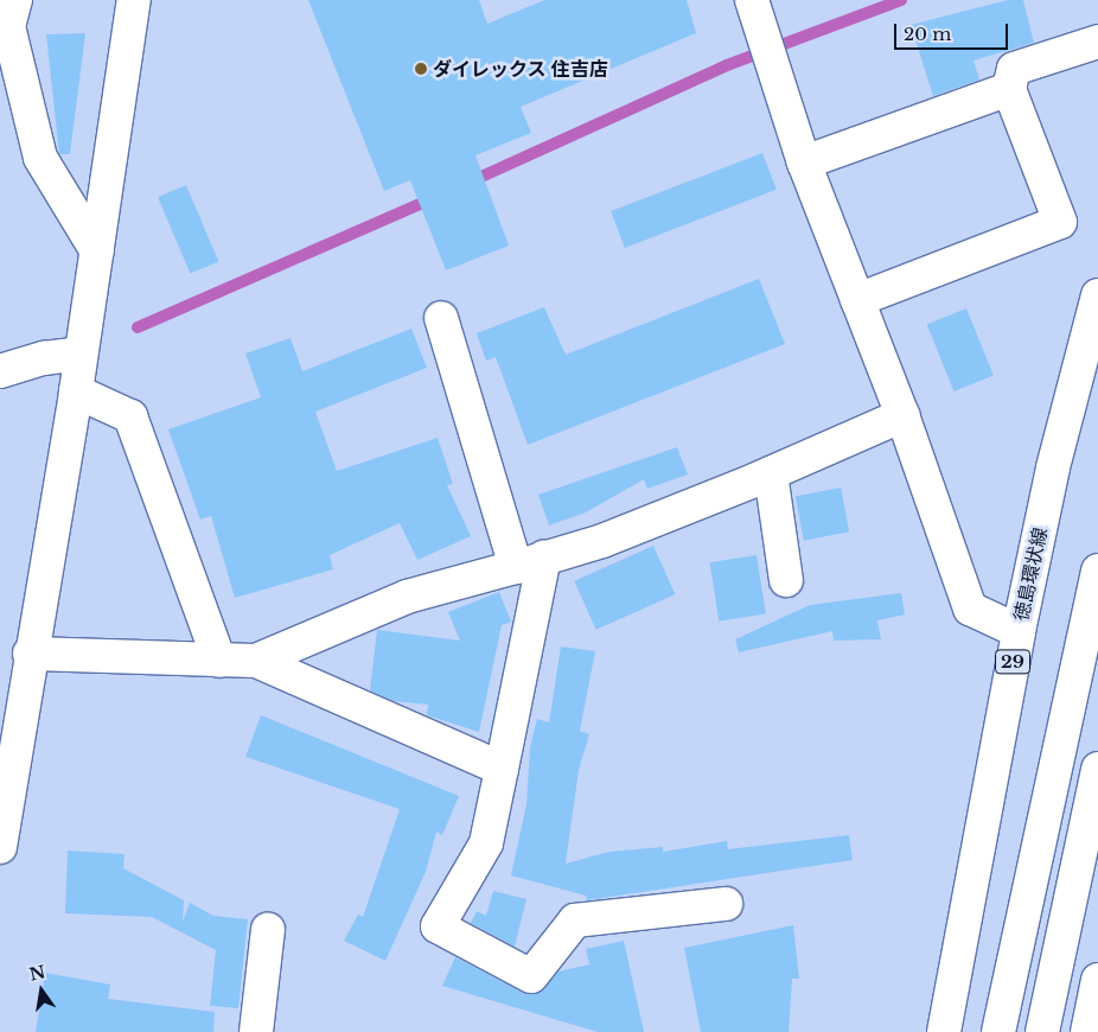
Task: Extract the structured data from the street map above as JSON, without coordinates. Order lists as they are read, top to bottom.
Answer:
{
  "streets": {
    "street": ["徳島環状線", "29"]
  },
  "places": ["ダイレックス 住吉店"],
  "scale_bar": "20 m",
  "north": "top"
}
